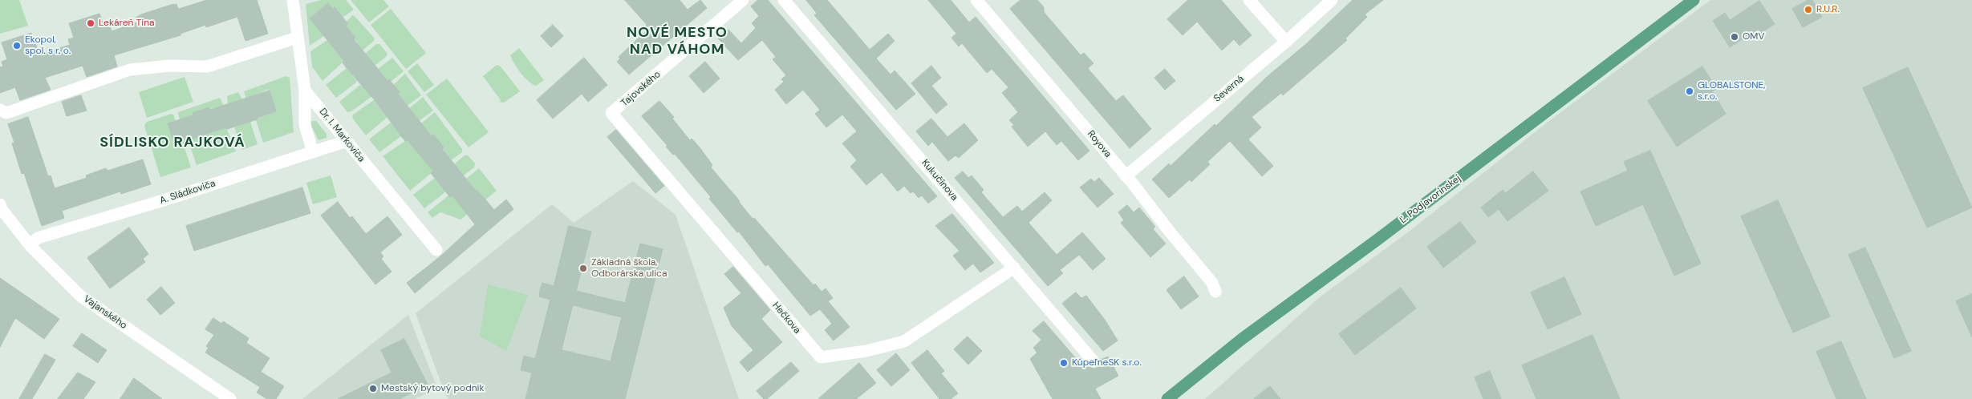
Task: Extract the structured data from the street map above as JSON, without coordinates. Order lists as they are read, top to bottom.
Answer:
{
  "streets": {
    "main road": ["Ľ. Podjavorinskej"],
    "street": [
      "Tajovského",
      "Severná",
      "Dr. I. Markoviča",
      "Royova",
      "Kukučínova",
      "A. Sládkoviča",
      "Vajanského",
      "Hečkova"
    ]
  },
  "crossings": [
    ["Tajovského", "Hečkova"],
    ["Severná", "Royova"],
    ["Dr. I. Markoviča", "A. Sládkoviča"],
    ["Kukučínova", "Hečkova"],
    ["A. Sládkoviča", "Vajanského"]
  ],
  "districts": ["NOVÉ MESTO NAD VÁHOM", "SÍDLISKO RAJKOVÁ"],
  "places": [
    "R.U.R.",
    "Lekáreň Tina",
    "OMV",
    "Ekopol, spol. s r. o.",
    "GLOBALSTONE, s.r.o.",
    "Základná škola, Odborárska ulica",
    "KúpeľneSK s.r.o.",
    "Mestský bytový podnik"
  ]
}
